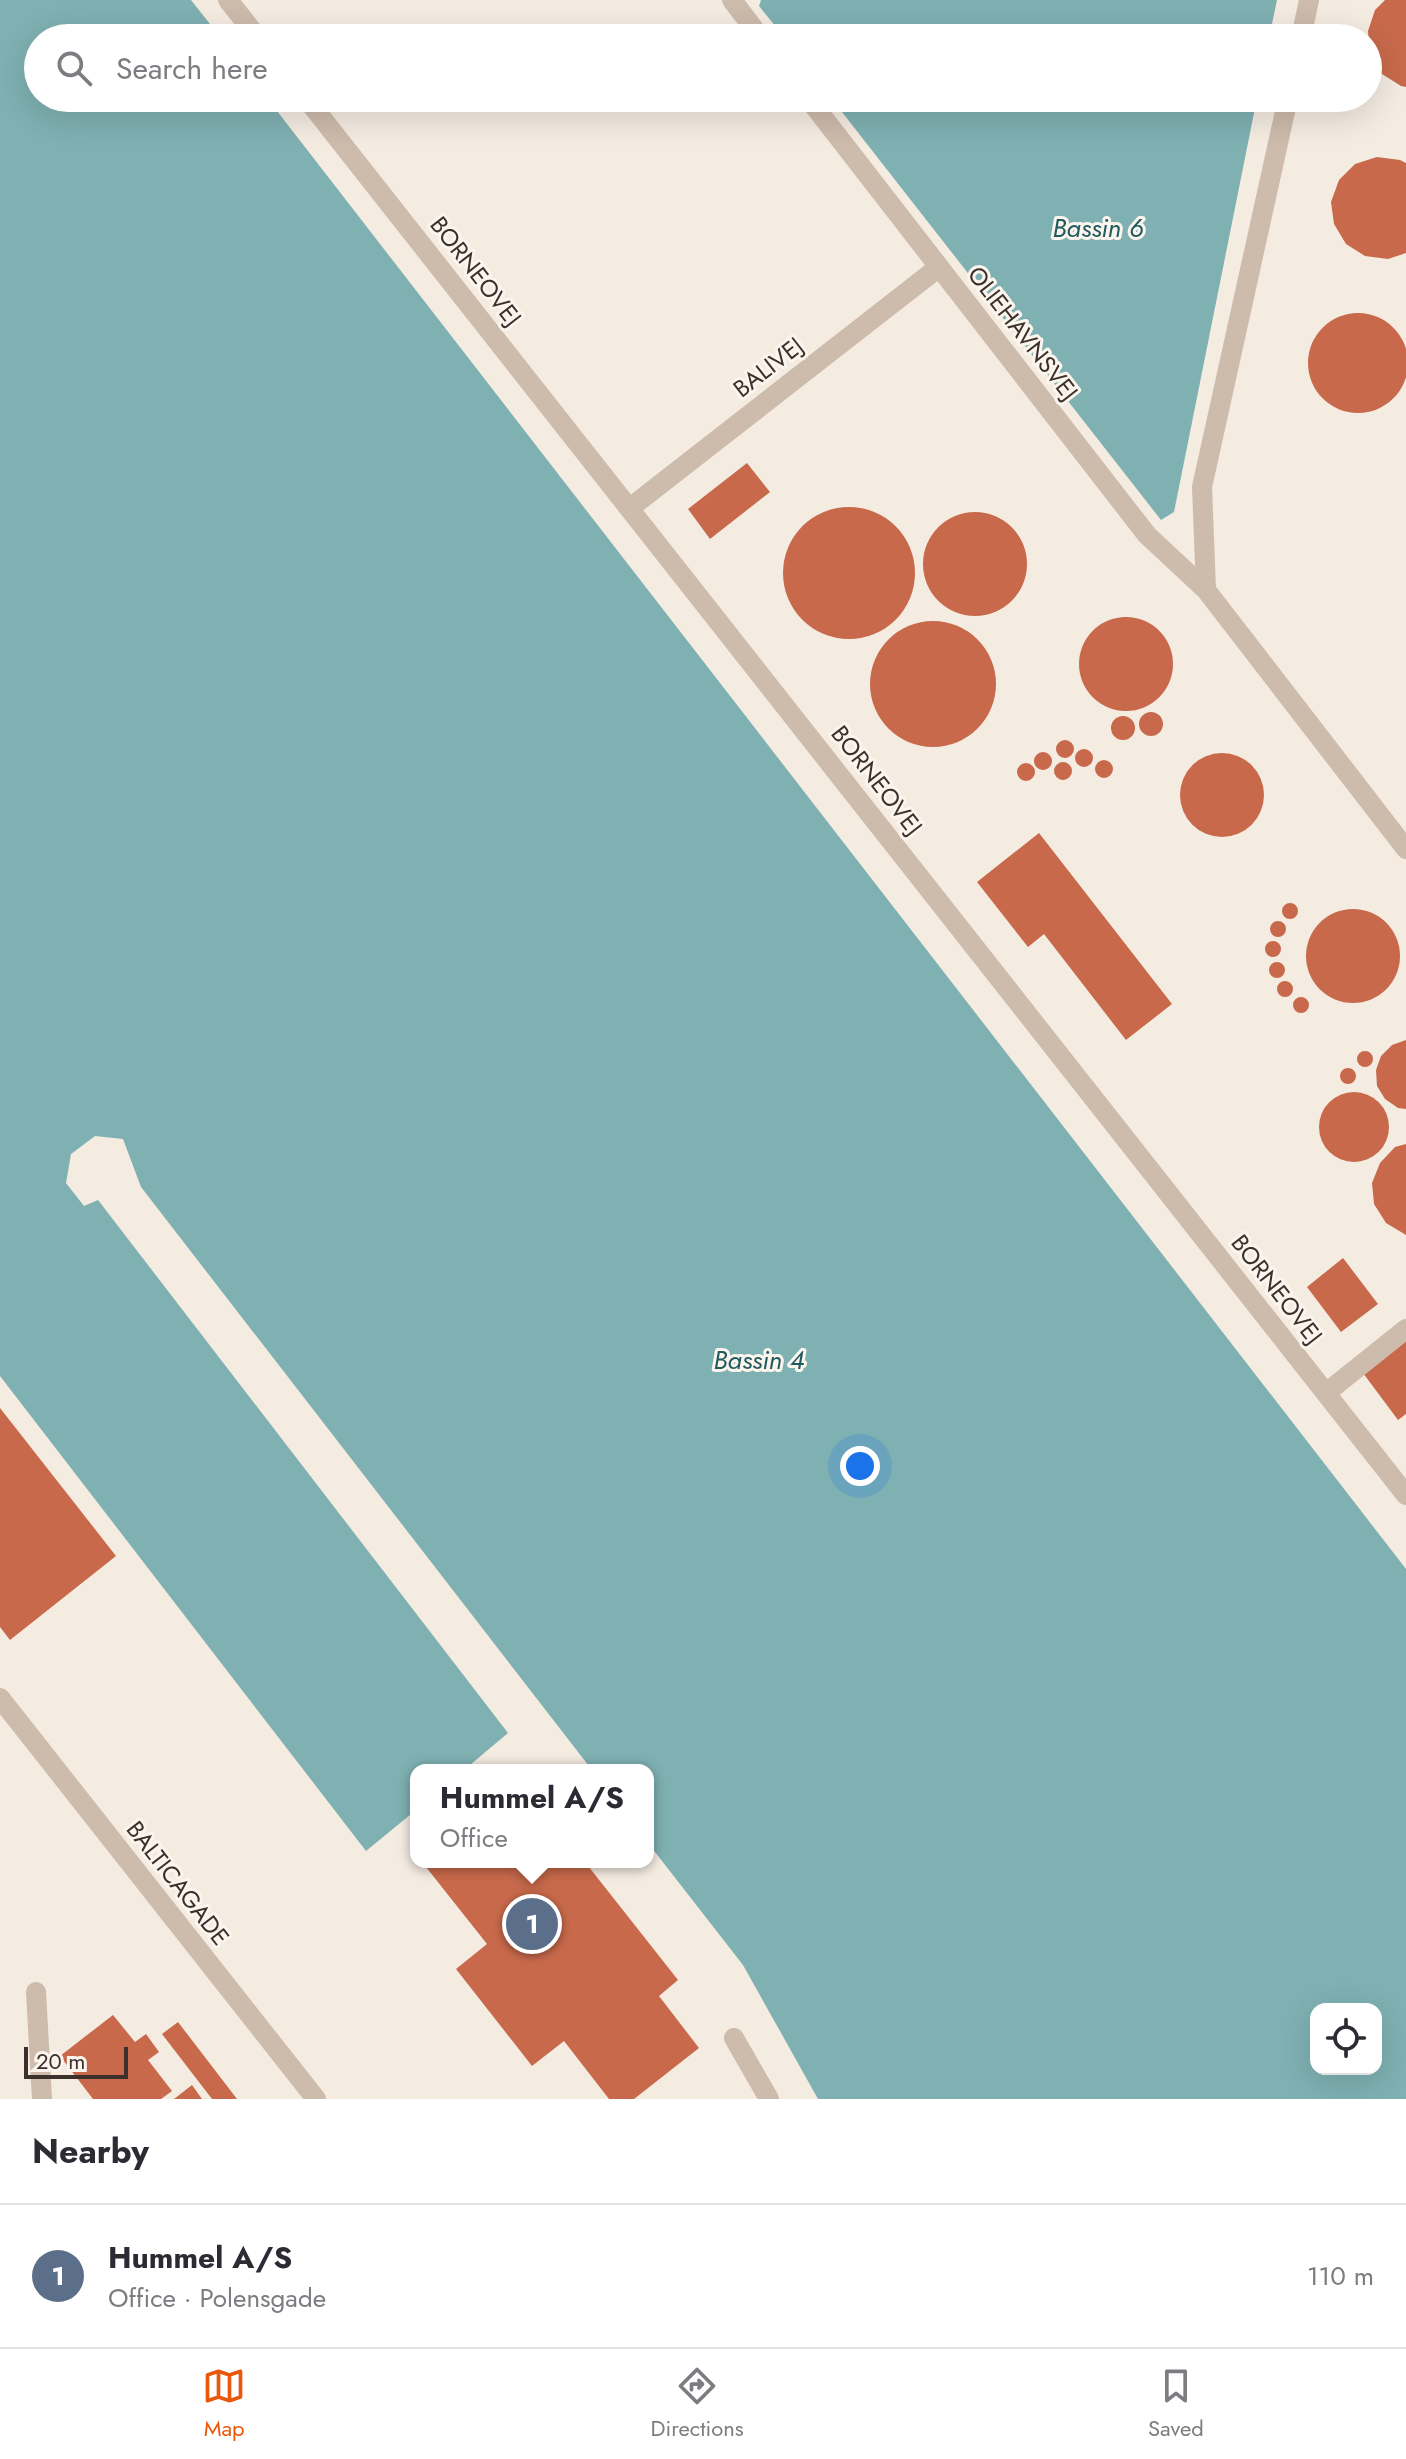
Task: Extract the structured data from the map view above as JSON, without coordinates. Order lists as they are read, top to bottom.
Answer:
{
  "streets": {
    "street": [
      "BORNEOVEJ",
      "OLIEHAVNSVEJ",
      "BALIVEJ",
      "BALTICAGADE"
    ]
  },
  "crossings": [
    ["BORNEOVEJ", "BALIVEJ"],
    ["OLIEHAVNSVEJ", "BALIVEJ"]
  ],
  "water": ["Bassin 6", "Bassin 4"],
  "scale_bar": "20 m",
  "page": {
    "search": "Search here",
    "popup": ["Hummel A/S", "Office"],
    "pins": "1",
    "scale": "20 m",
    "heading": "Nearby",
    "list": [
      {
        "mark": "1",
        "name": "Hummel A/S",
        "note": "Office · Polensgade",
        "value": "110 m"
      }
    ],
    "nav": ["Map", "Directions", "Saved"]
  }
}
